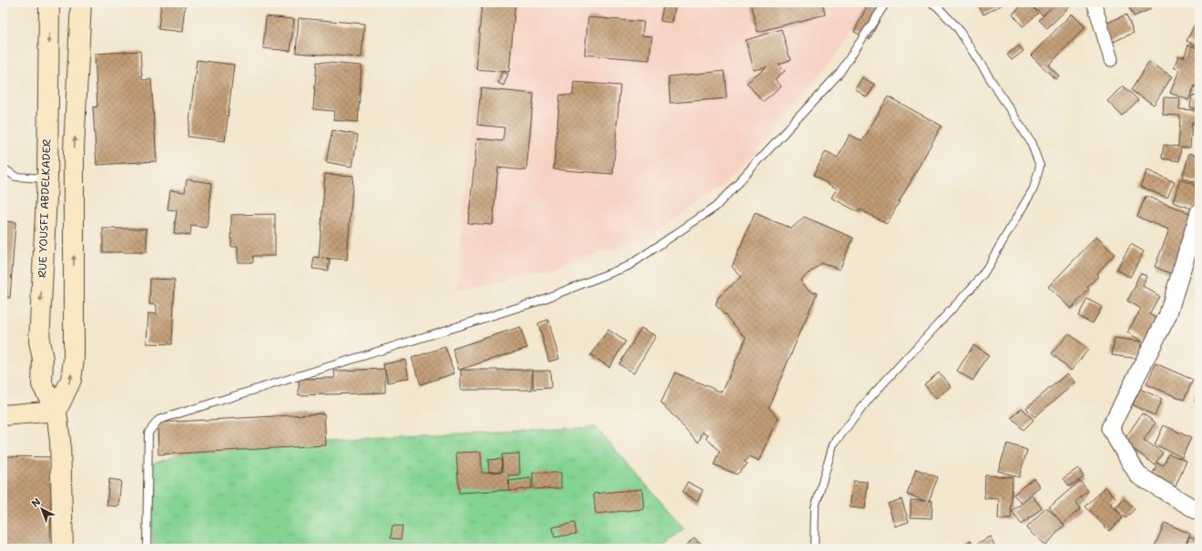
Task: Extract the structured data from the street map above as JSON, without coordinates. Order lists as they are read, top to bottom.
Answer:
{
  "streets": {
    "main road": ["RUE YOUSFI ABDELKADER"]
  },
  "north": "top left"
}
